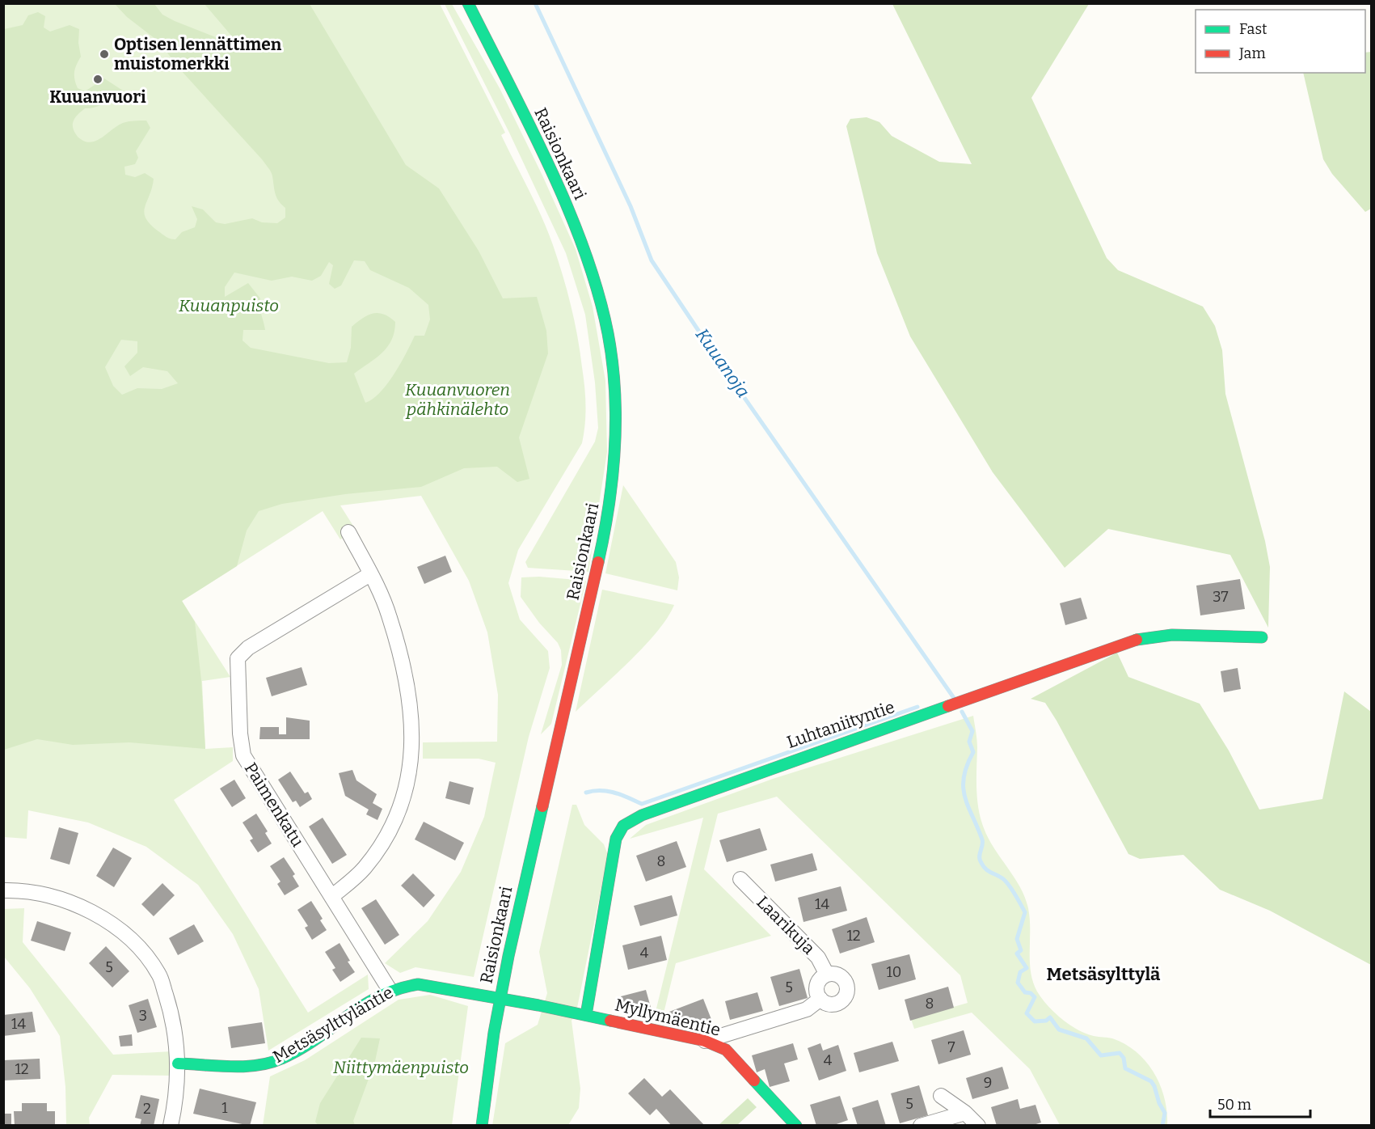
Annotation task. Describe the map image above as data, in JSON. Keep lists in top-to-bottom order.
{
  "streets": {
    "street": [
      "Raisionkaari",
      "Luhtaniityntie",
      "Paimenkatu",
      "Laarikuja",
      "Myllymäentie",
      "Metsäsylttyläntie"
    ]
  },
  "crossings": [
    ["Raisionkaari", "Myllymäentie"],
    ["Raisionkaari", "Metsäsylttyläntie"],
    ["Luhtaniityntie", "Myllymäentie"],
    ["Paimenkatu", "Metsäsylttyläntie"],
    ["Myllymäentie", "Metsäsylttyläntie"]
  ],
  "districts": ["Metsäsylttylä"],
  "water": ["Kuuanoja"],
  "parks": ["Kuuanpuisto", "Kuuanvuoren pähkinälehto", "Niittymäenpuisto"],
  "places": ["Optisen lennättimen muistomerkki", "Kuuanvuori"],
  "house_numbers": [
    "37",
    "8",
    "14",
    "12",
    "4",
    "5",
    "10",
    "5",
    "8",
    "3",
    "14",
    "7",
    "4",
    "12",
    "9",
    "5",
    "1",
    "2"
  ],
  "legend": ["Fast", "Jam"],
  "scale_bar": "50 m"
}
